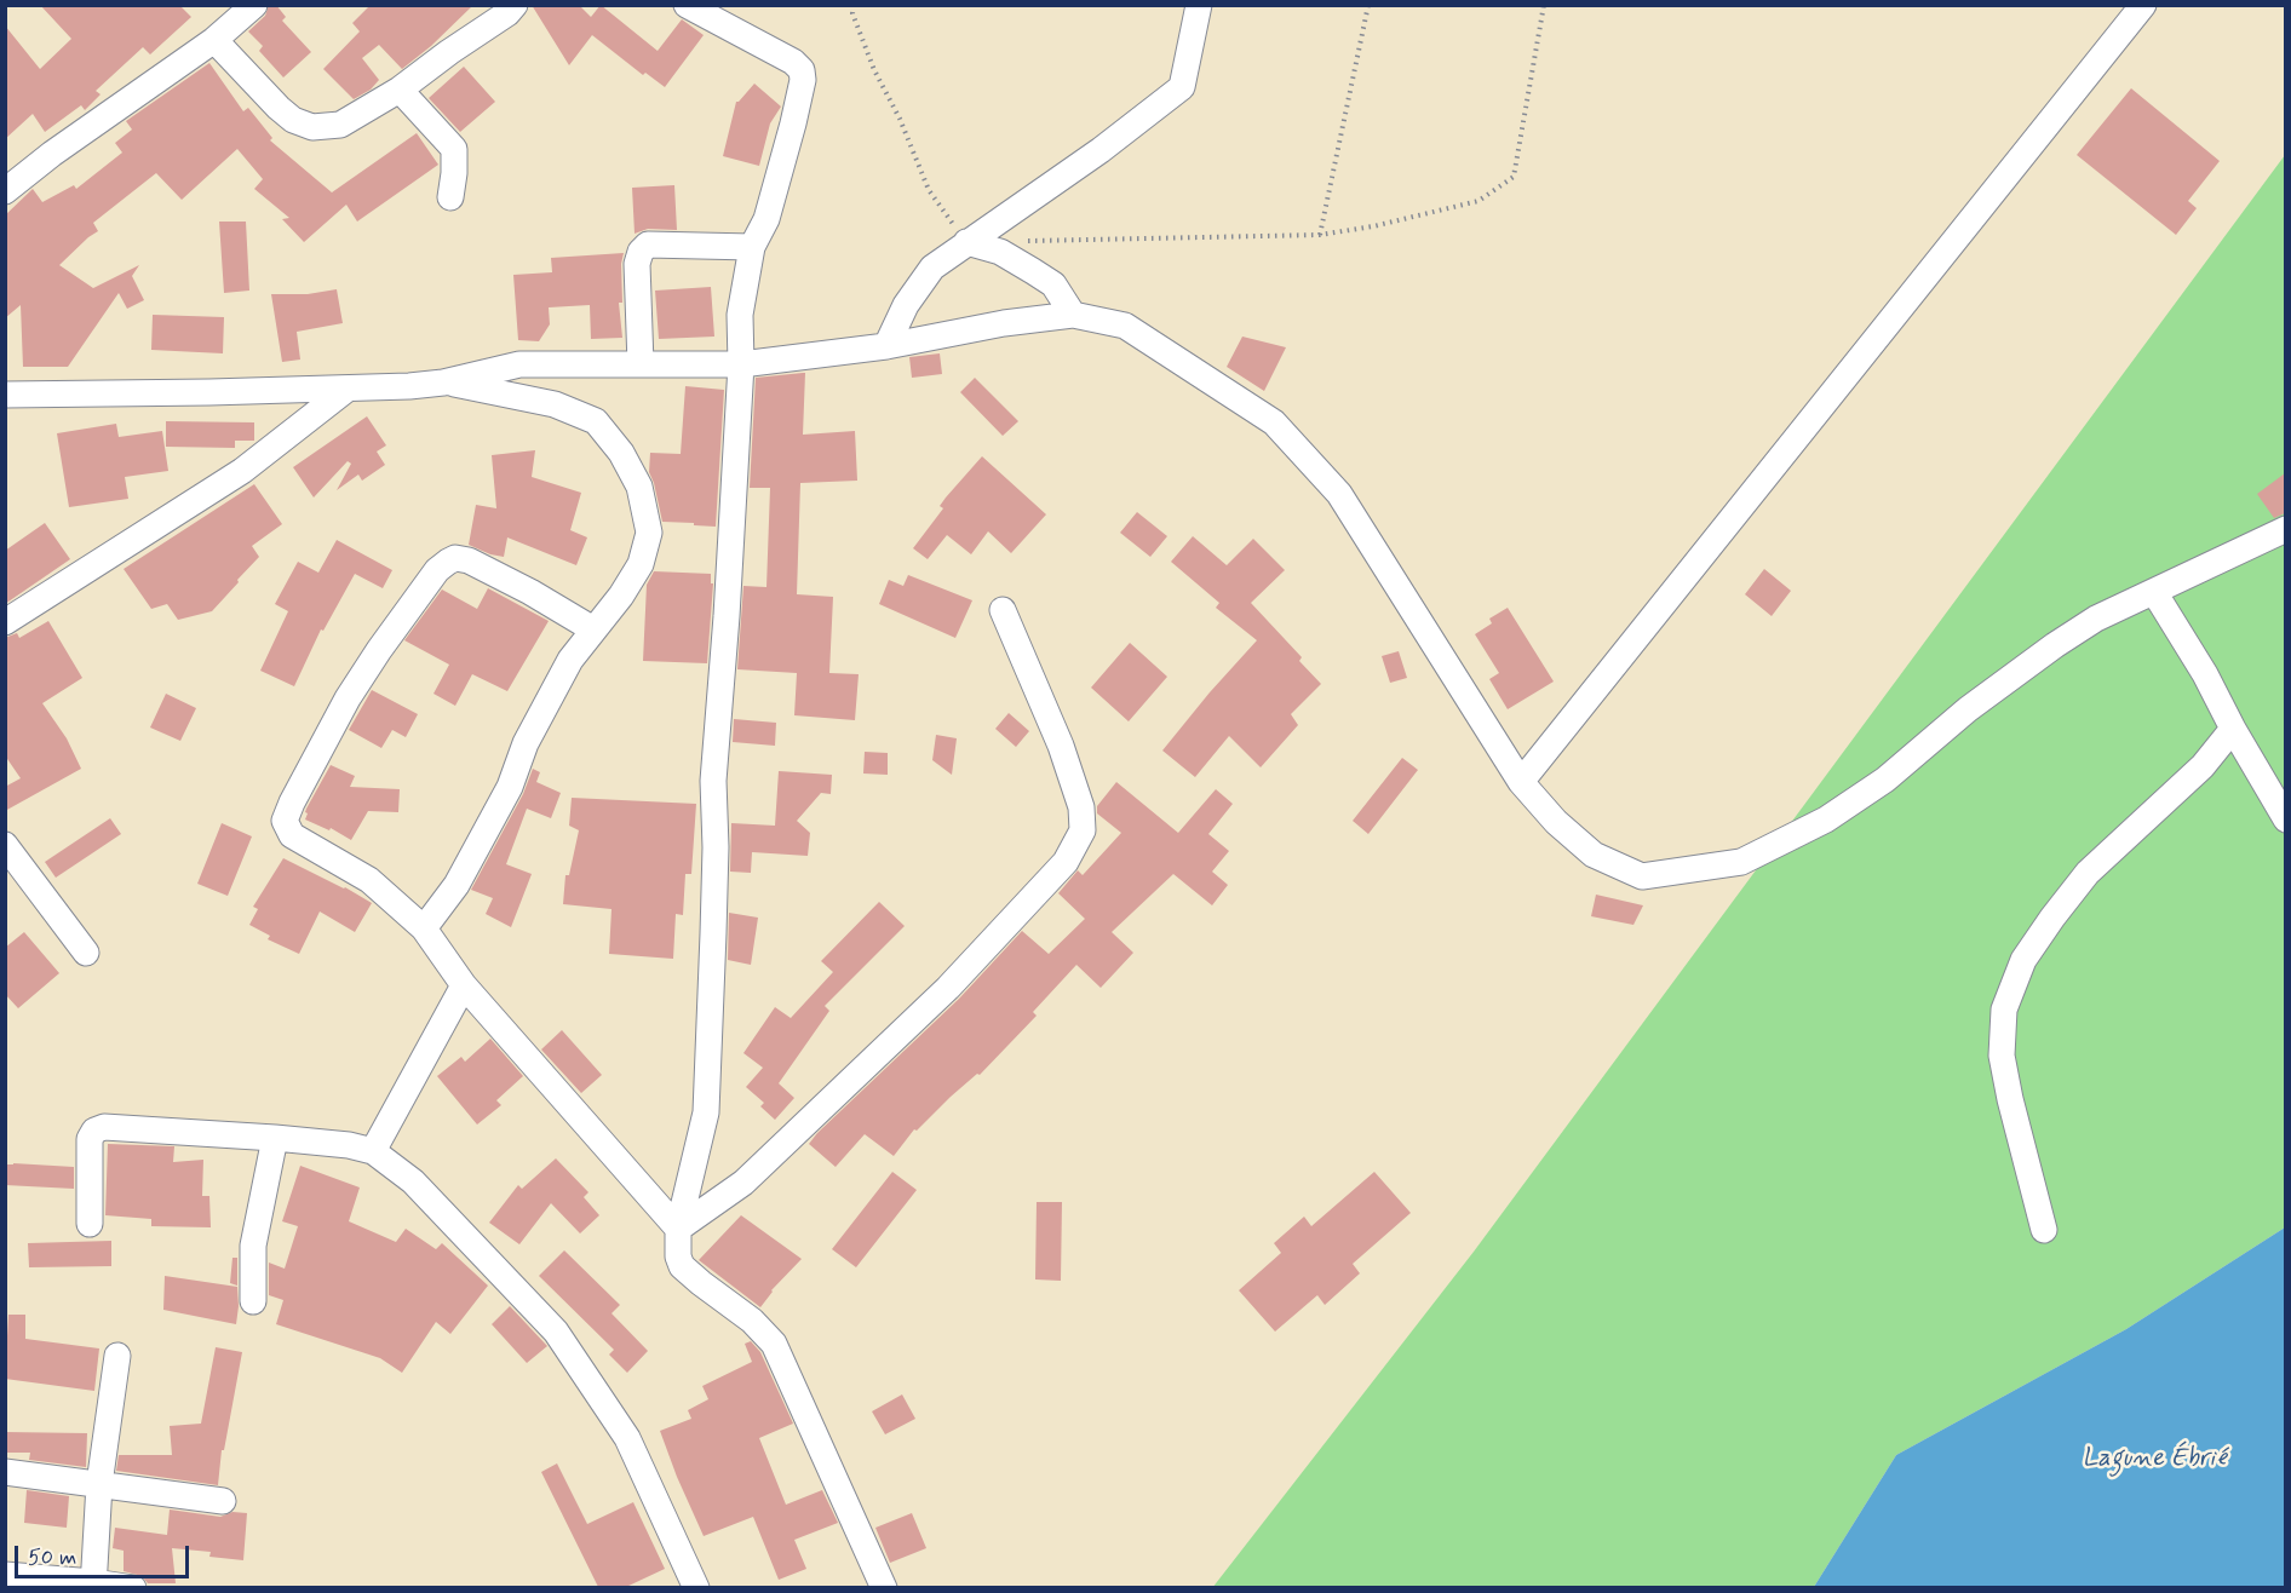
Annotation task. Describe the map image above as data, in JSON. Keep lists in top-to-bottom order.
{
  "water": ["Lagune Ébrié"],
  "scale_bar": "50 m"
}
